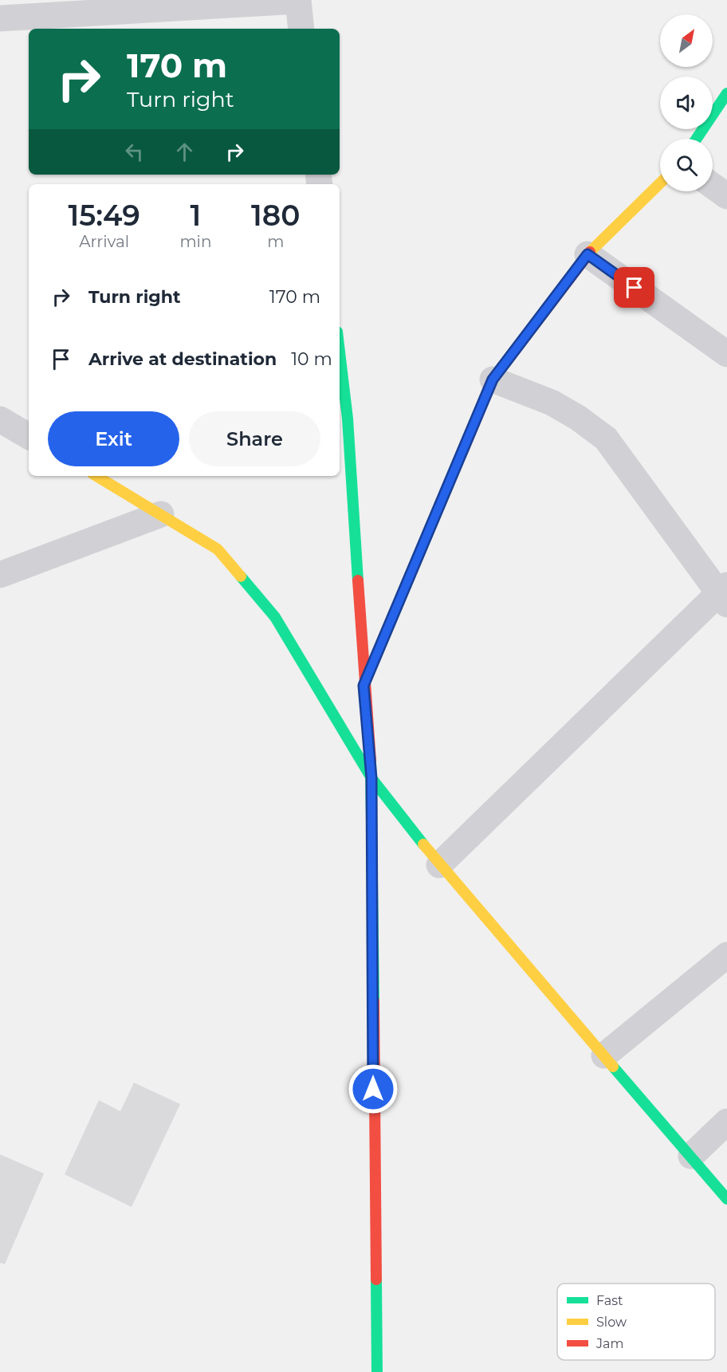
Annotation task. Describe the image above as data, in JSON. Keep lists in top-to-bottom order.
{
  "legend": ["Fast", "Slow", "Jam"],
  "north": "top right",
  "page": {
    "turn": ["170 m", "Turn right"],
    "eta": [
      "15:49",
      "Arrival",
      "1",
      "min",
      "180",
      "m"
    ],
    "list": [
      {
        "name": "Turn right",
        "value": "170 m"
      },
      {
        "name": "Arrive at destination",
        "value": "10 m"
      }
    ],
    "buttons": ["Exit", "Share"]
  }
}
